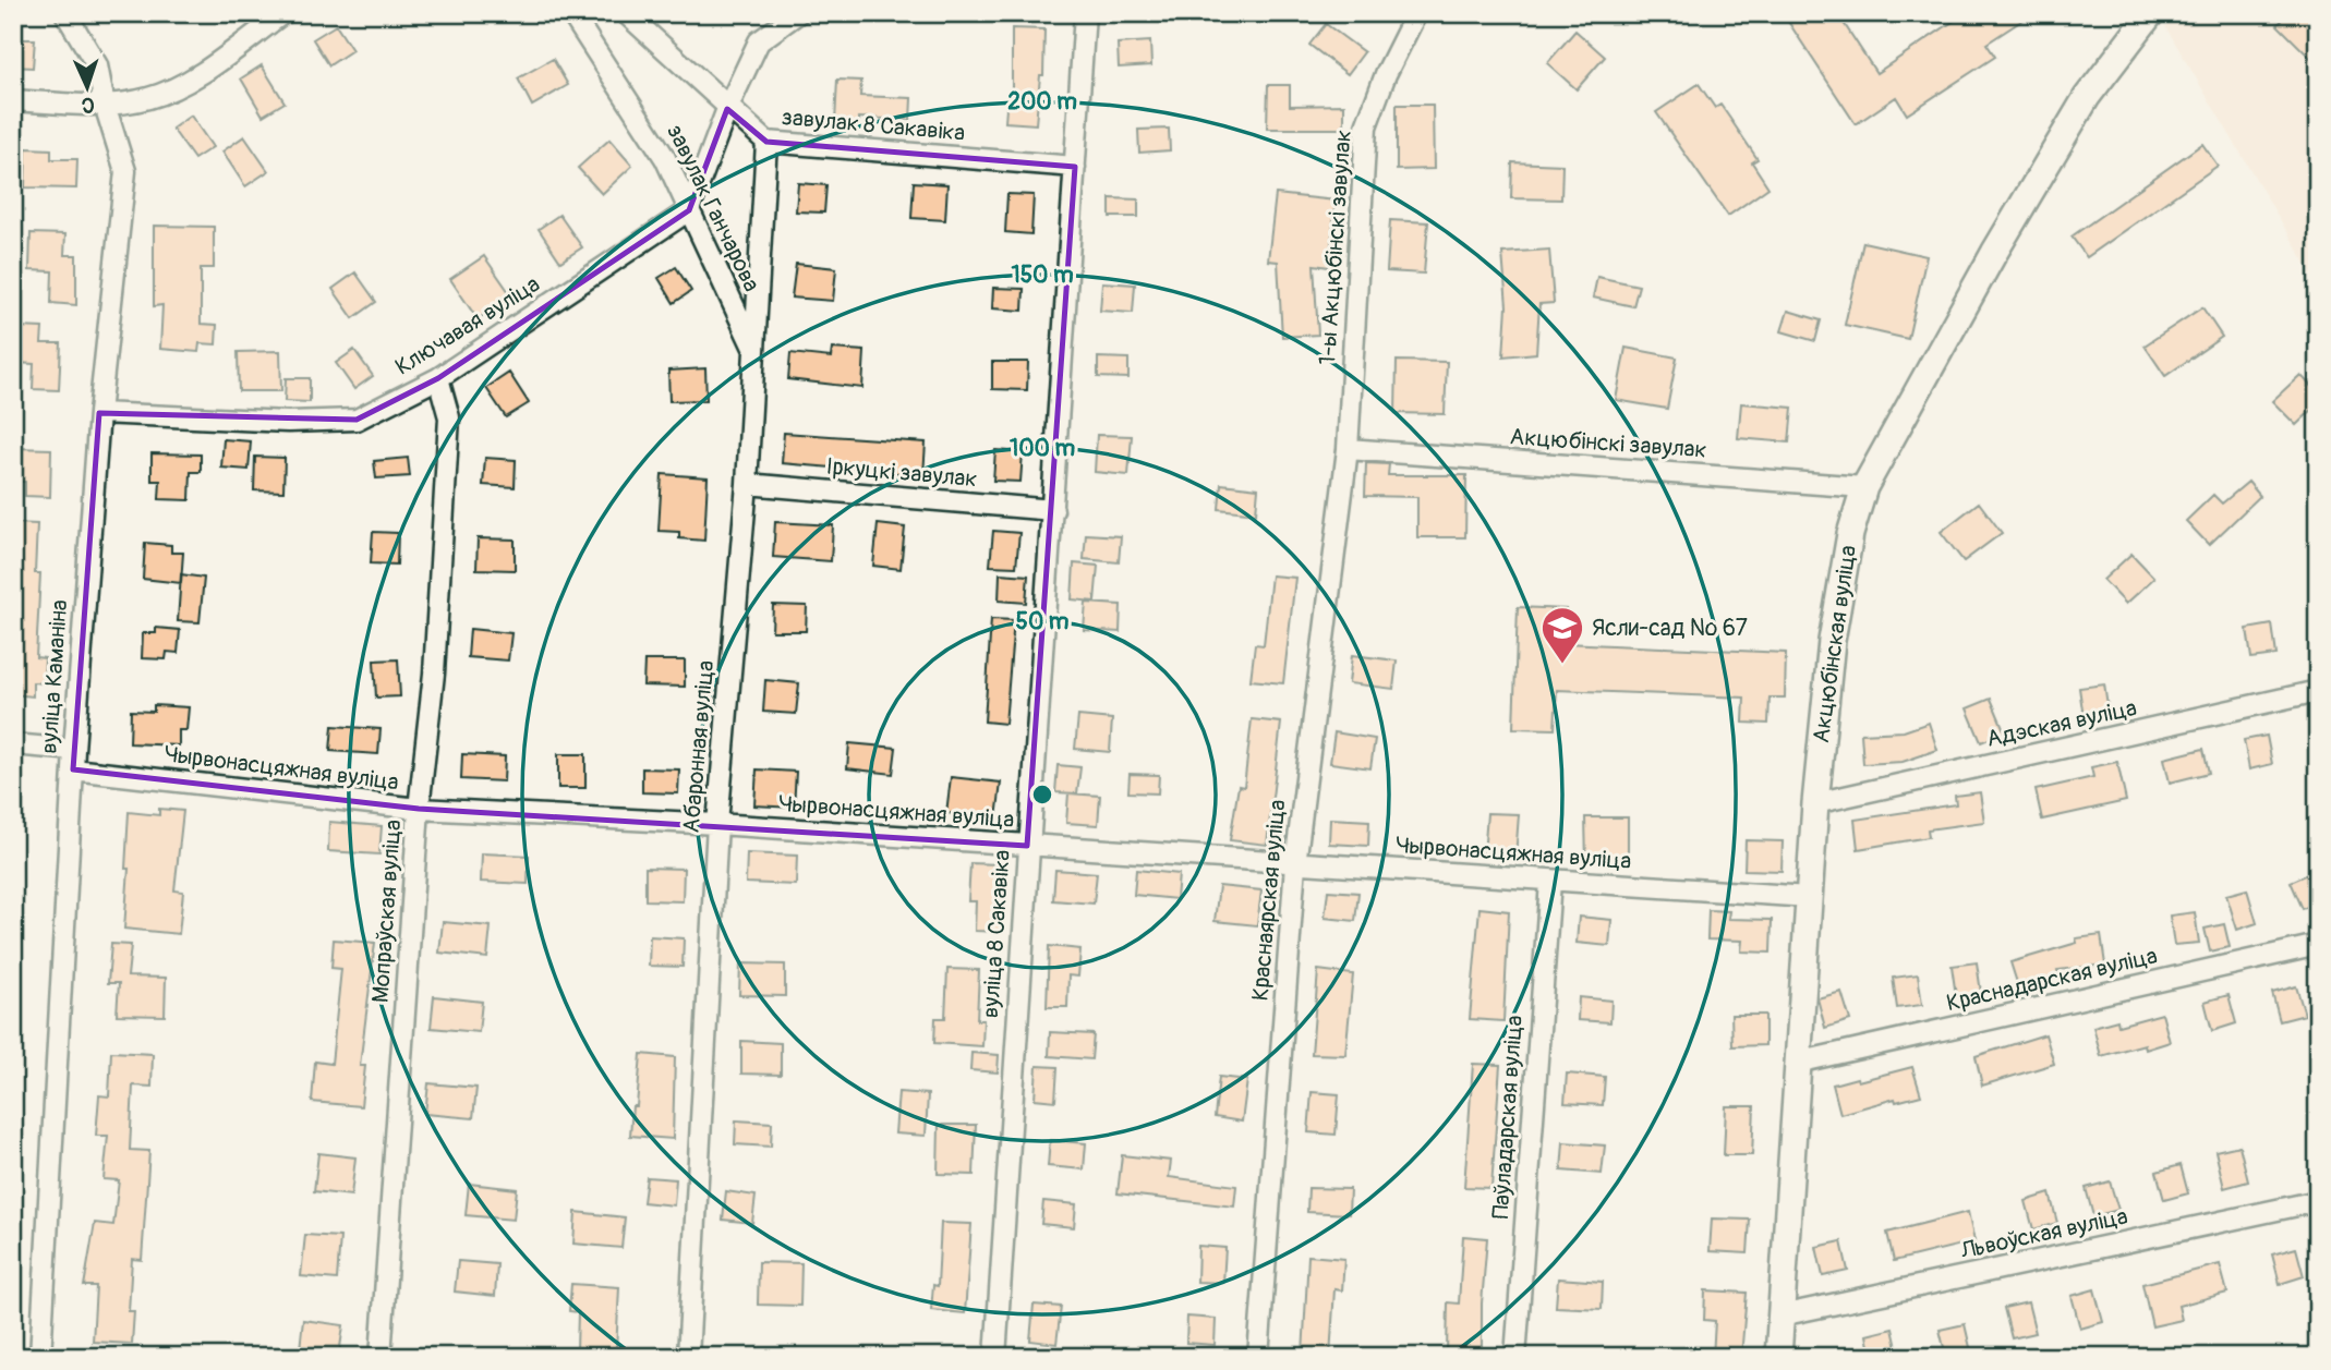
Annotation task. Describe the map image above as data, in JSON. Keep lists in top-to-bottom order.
{
  "streets": {
    "street": [
      "завулак 8 Сакавіка",
      "завулак Ганчарова",
      "1-ы Акцюбінскі завулак",
      "Ключавая вуліца",
      "Акцюбінскі завулак",
      "Іркуцкі завулак",
      "Акцюбінская вуліца",
      "вуліца Каманіна",
      "Адэская вуліца",
      "Абаронная вуліца",
      "Чырвонасцяжная вуліца",
      "Краснаярская вуліца",
      "Мопраўская вуліца",
      "вуліца 8 Сакавіка",
      "Краснадарская вуліца",
      "Паўладарская вуліца",
      "Львоўская вуліца"
    ]
  },
  "crossings": [
    ["завулак 8 Сакавіка", "Абаронная вуліца"],
    ["завулак 8 Сакавіка", "вуліца 8 Сакавіка"],
    ["завулак Ганчарова", "Ключавая вуліца"],
    ["завулак Ганчарова", "Абаронная вуліца"],
    ["1-ы Акцюбінскі завулак", "Акцюбінскі завулак"],
    ["1-ы Акцюбінскі завулак", "Краснаярская вуліца"],
    ["Ключавая вуліца", "вуліца Каманіна"],
    ["Ключавая вуліца", "Мопраўская вуліца"],
    ["Акцюбінскі завулак", "Акцюбінская вуліца"],
    ["Акцюбінскі завулак", "Краснаярская вуліца"],
    ["Іркуцкі завулак", "Абаронная вуліца"],
    ["Іркуцкі завулак", "вуліца 8 Сакавіка"],
    ["Акцюбінская вуліца", "Адэская вуліца"],
    ["Акцюбінская вуліца", "Чырвонасцяжная вуліца"],
    ["Акцюбінская вуліца", "Краснадарская вуліца"],
    ["Акцюбінская вуліца", "Львоўская вуліца"],
    ["вуліца Каманіна", "Чырвонасцяжная вуліца"],
    ["Абаронная вуліца", "Чырвонасцяжная вуліца"],
    ["Чырвонасцяжная вуліца", "Краснаярская вуліца"],
    ["Чырвонасцяжная вуліца", "Мопраўская вуліца"],
    ["Чырвонасцяжная вуліца", "вуліца 8 Сакавіка"],
    ["Чырвонасцяжная вуліца", "Паўладарская вуліца"]
  ],
  "places": {
    "school or university": ["Ясли-сад № 67"]
  },
  "north": "bottom",
  "rings": [
    "200 m",
    "150 m",
    "100 m",
    "50 m"
  ]
}
